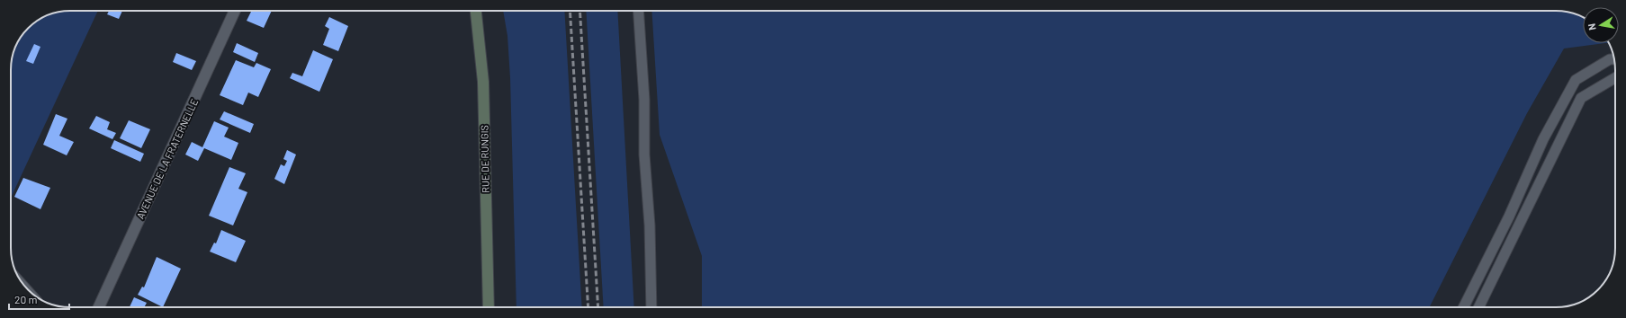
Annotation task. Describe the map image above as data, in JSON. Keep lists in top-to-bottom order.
{
  "streets": {
    "main road": ["RUE DE RUNGIS"],
    "street": ["AVENUE DE LA FRATERNELLE"]
  },
  "scale_bar": "20 m",
  "north": "left"
}
